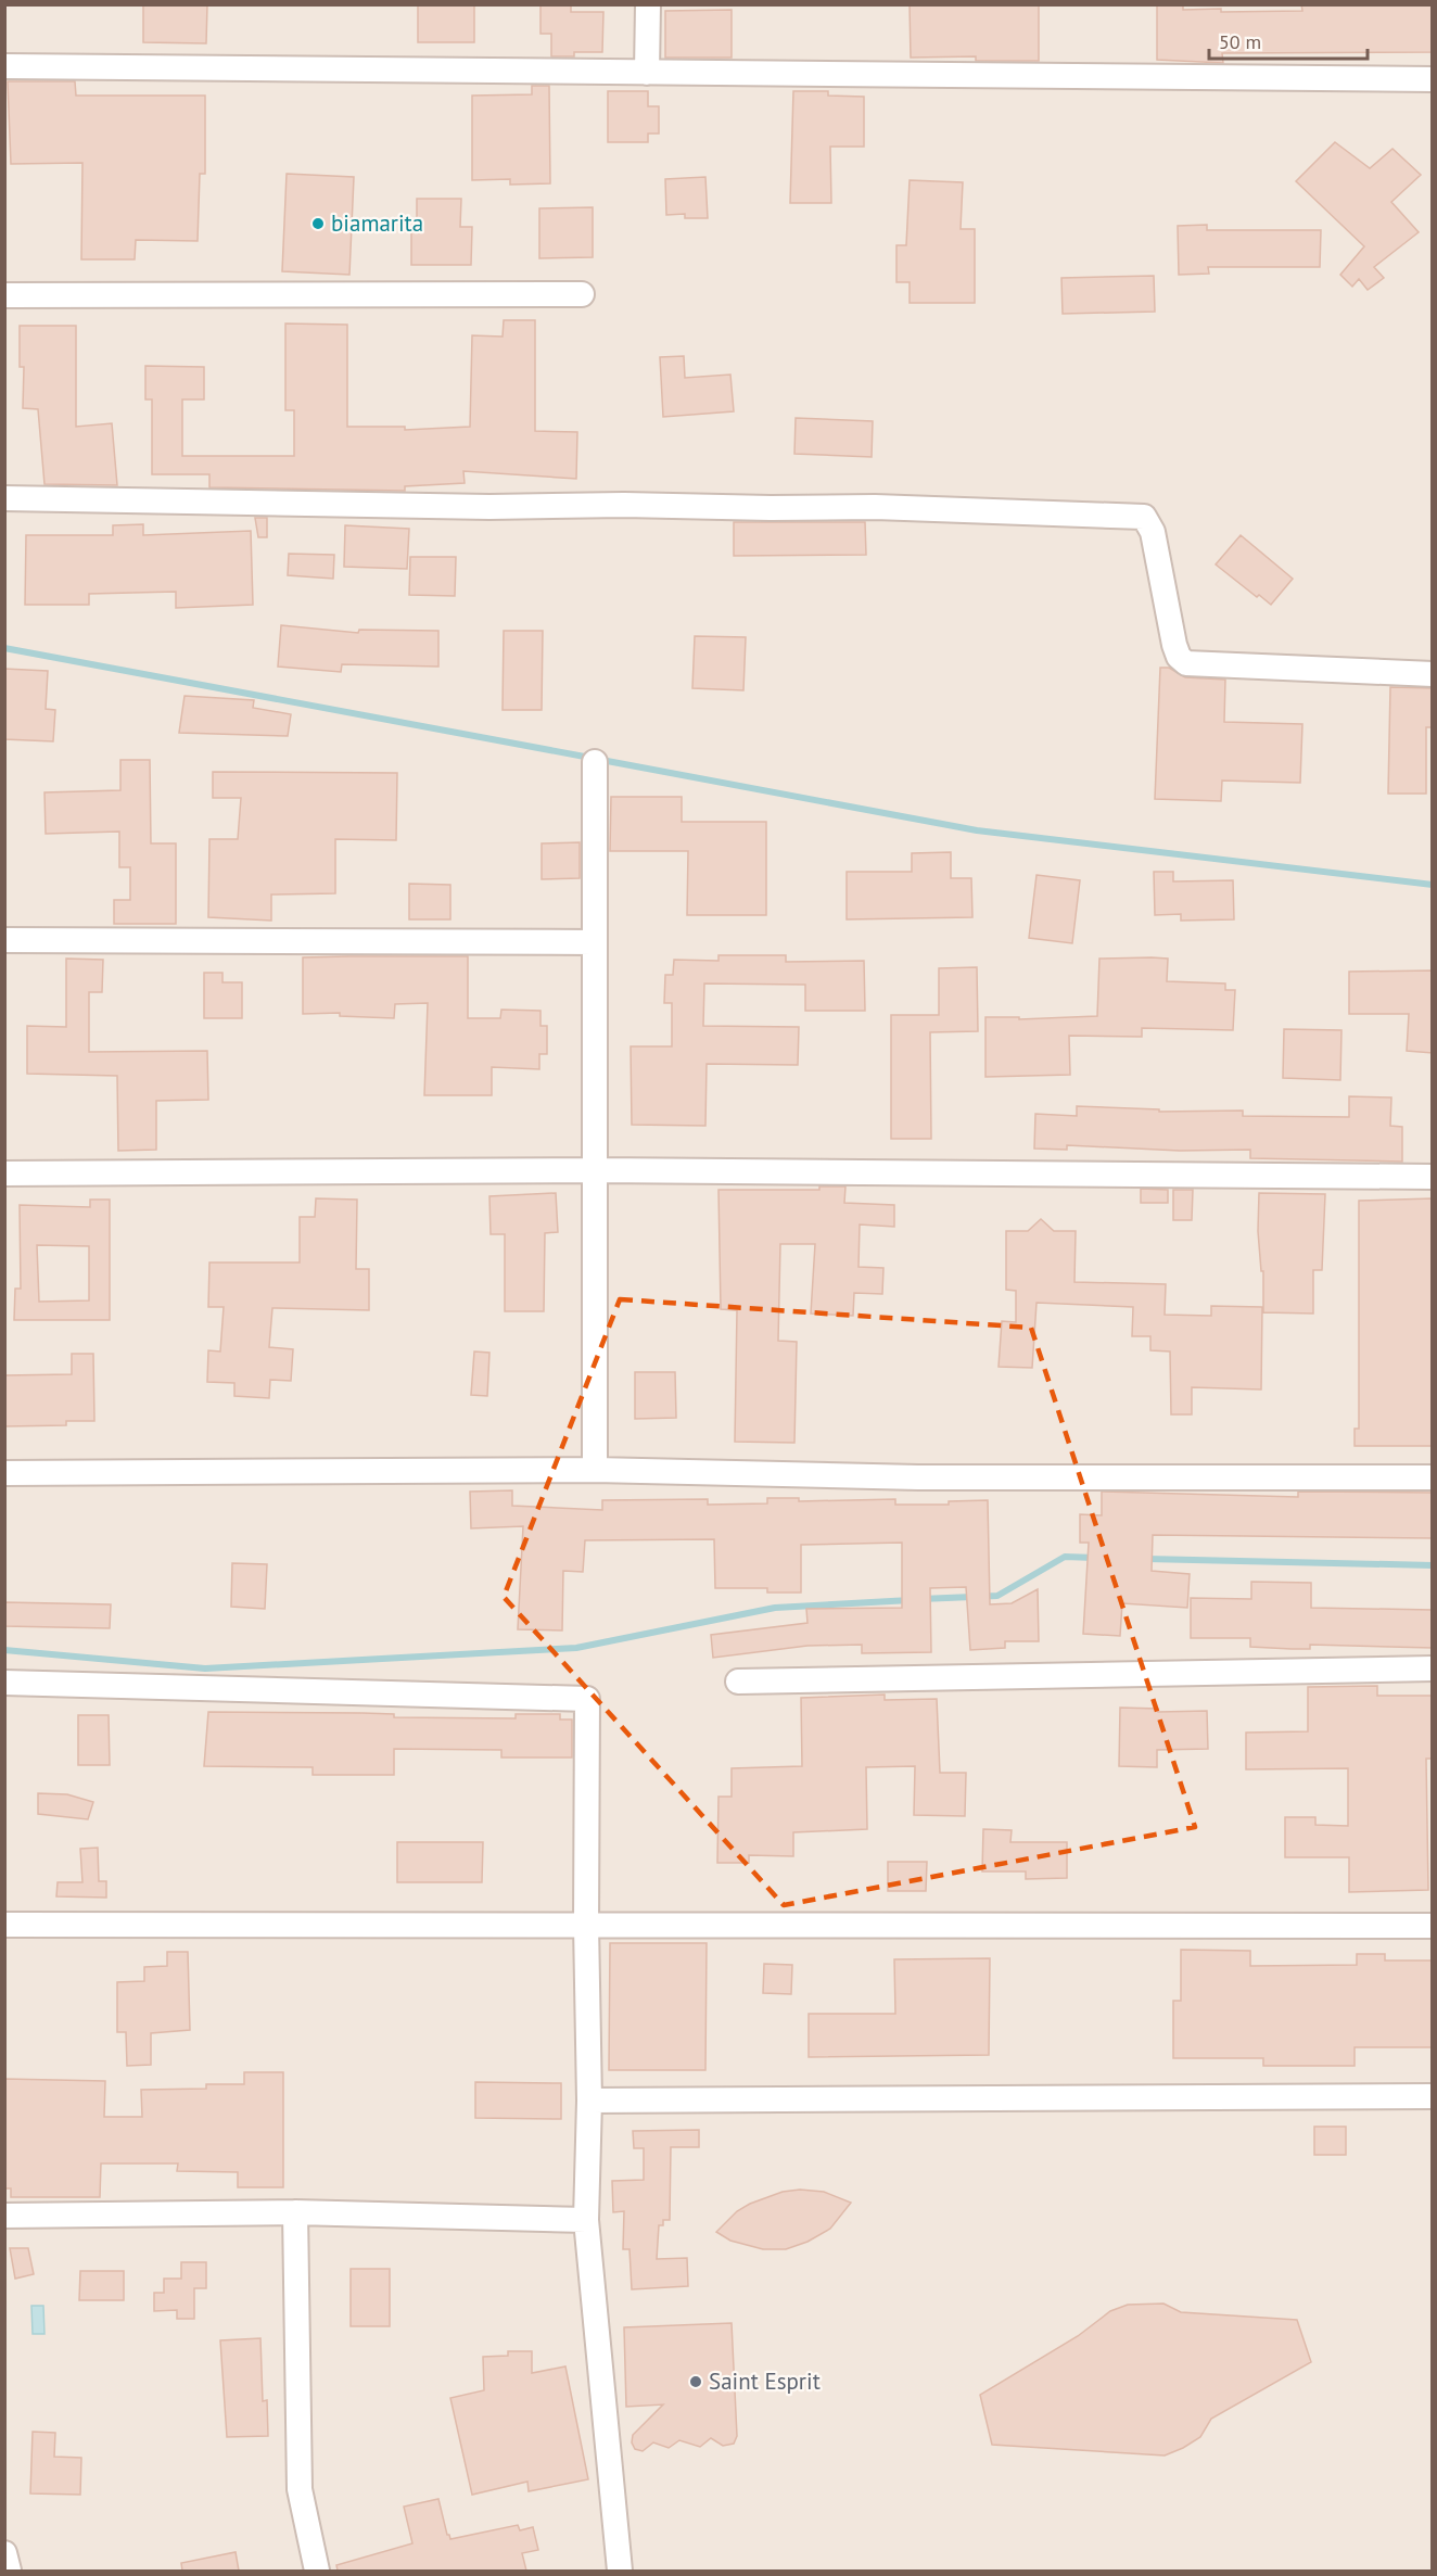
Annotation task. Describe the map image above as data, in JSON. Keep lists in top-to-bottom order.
{
  "places": ["biamarita", "Saint Esprit"],
  "scale_bar": "50 m"
}
